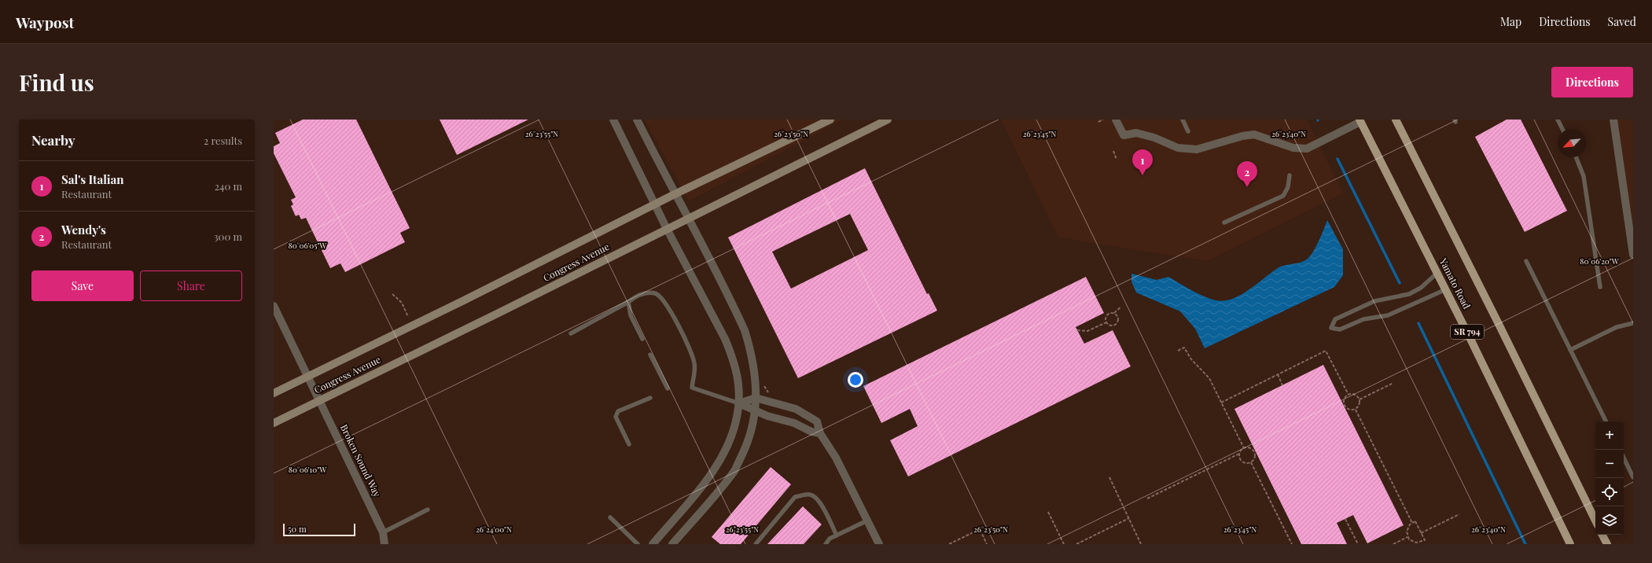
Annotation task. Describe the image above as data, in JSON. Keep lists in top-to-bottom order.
{
  "streets": {
    "main road": ["Congress Avenue", "Yamato Road", "SR 794"],
    "street": ["Broken Sound Way"]
  },
  "crossings": [
    ["Congress Avenue", "Broken Sound Way"]
  ],
  "scale_bar": "50 m",
  "north": "bottom left",
  "page": {
    "header": "Waypost",
    "nav": ["Map", "Directions", "Saved"],
    "buttons": [
      "Directions",
      ["Save", "Share"]
    ],
    "title": "Find us",
    "heading": ["Nearby", "2 results"],
    "pins": ["1", "2"],
    "list": [
      {
        "mark": "1",
        "name": "Sal's Italian",
        "note": "Restaurant",
        "value": "240 m"
      },
      {
        "mark": "2",
        "name": "Wendy's",
        "note": "Restaurant",
        "value": "300 m"
      }
    ],
    "map_buttons": ["+", "−"],
    "scale": "50 m"
  },
  "coordinates": [
    "26°23'45\"N",
    "26°23'55\"N",
    "26°23'50\"N",
    "26°23'40\"N",
    "80°06'05\"W",
    "80°06'20\"W",
    "80°06'10\"W",
    "26°24'00\"N"
  ]
}
